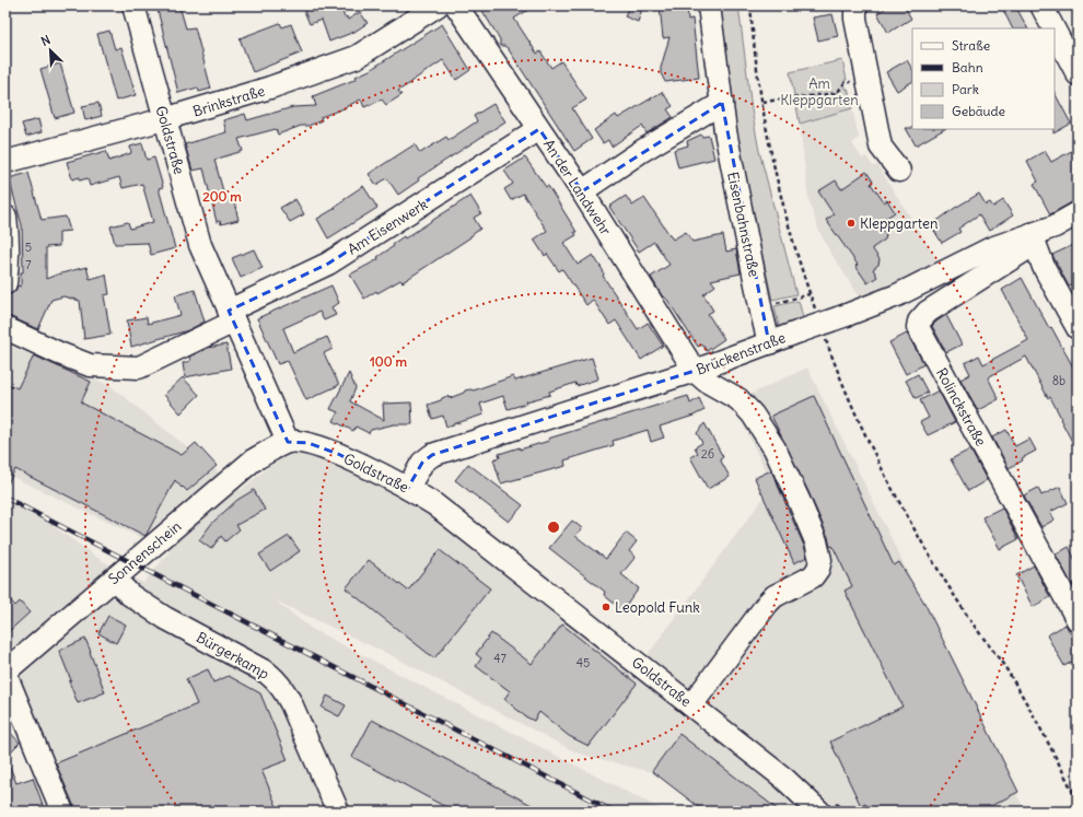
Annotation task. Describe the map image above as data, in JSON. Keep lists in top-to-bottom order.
{
  "streets": {
    "street": [
      "Brinkstraße",
      "Goldstraße",
      "An der Landwehr",
      "Eisenbahnstraße",
      "Am Eisenwerk",
      "Brückenstraße",
      "Rolinckstraße",
      "Sonnenschein",
      "Bürgerkamp"
    ]
  },
  "crossings": [
    ["Brinkstraße", "Goldstraße"],
    ["Goldstraße", "An der Landwehr"],
    ["Goldstraße", "Am Eisenwerk"],
    ["Goldstraße", "Brückenstraße"],
    ["Goldstraße", "Sonnenschein"],
    ["An der Landwehr", "Am Eisenwerk"],
    ["An der Landwehr", "Brückenstraße"],
    ["Eisenbahnstraße", "Brückenstraße"],
    ["Brückenstraße", "Rolinckstraße"],
    ["Sonnenschein", "Bürgerkamp"]
  ],
  "parks": ["Am Kleppgarten"],
  "places": ["Kleppgarten", "Leopold Funk"],
  "house_numbers": [
    "5",
    "7",
    "8b",
    "26",
    "47",
    "45"
  ],
  "legend": [
    "Straße",
    "Bahn",
    "Park",
    "Gebäude"
  ],
  "north": "top left",
  "rings": ["200 m", "100 m"]
}
